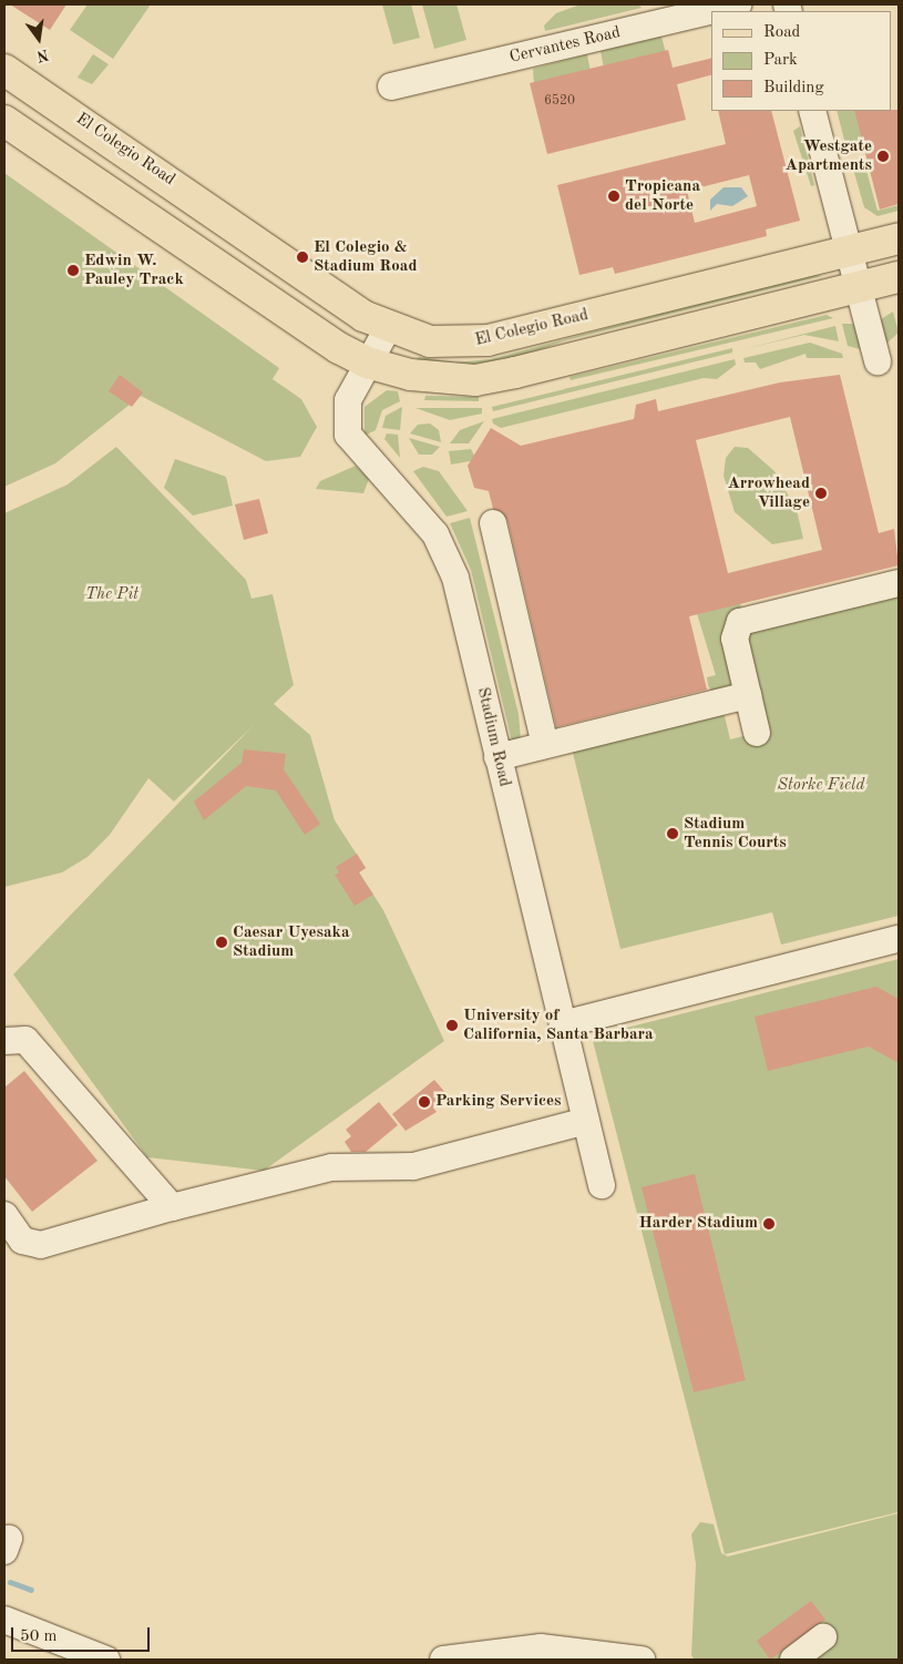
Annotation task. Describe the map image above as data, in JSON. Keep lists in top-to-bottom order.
{
  "streets": {
    "main road": ["El Colegio Road"],
    "street": ["Cervantes Road", "Stadium Road"]
  },
  "crossings": [
    ["El Colegio Road", "Stadium Road"]
  ],
  "parks": ["The Pit", "Storke Field"],
  "places": [
    "Westgate Apartments",
    "Tropicana del Norte",
    "El Colegio & Stadium Road",
    "Edwin W. Pauley Track",
    "Arrowhead Village",
    "Stadium Tennis Courts",
    "Caesar Uyesaka Stadium",
    "University of California, Santa Barbara",
    "Parking Services",
    "Harder Stadium"
  ],
  "house_numbers": ["6520"],
  "legend": ["Road", "Park", "Building"],
  "scale_bar": "50 m",
  "north": "bottom"
}
